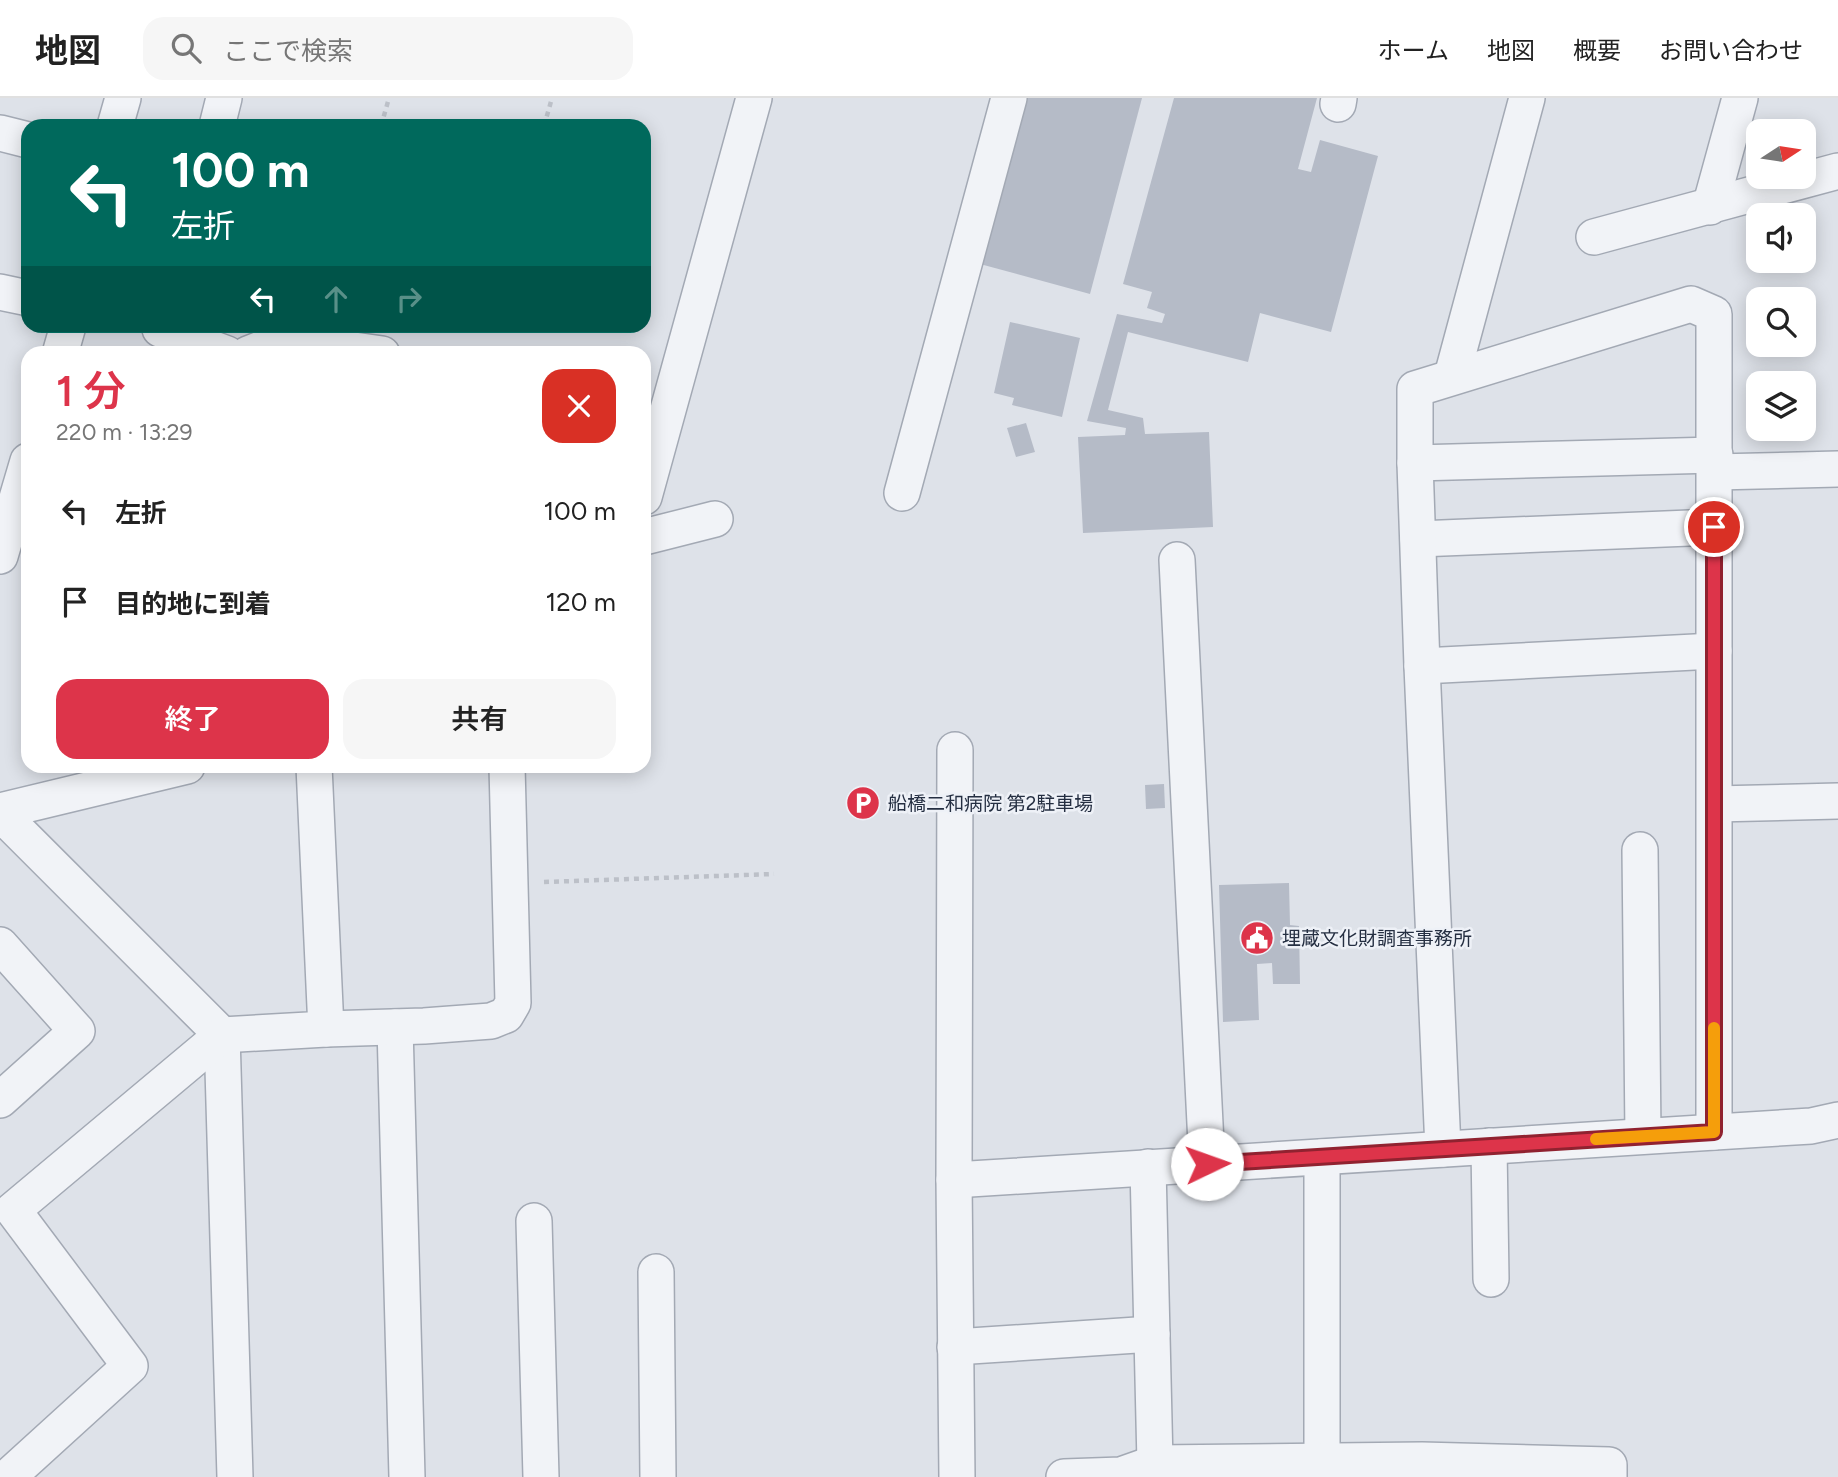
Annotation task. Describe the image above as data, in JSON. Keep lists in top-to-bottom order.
{
  "places": {
    "parking": ["船橋二和病院 第2駐車場"],
    "public building": ["埋蔵文化財調査事務所"]
  },
  "north": "right",
  "page": {
    "header": "地図",
    "search": "ここで検索",
    "nav": [
      "ホーム",
      "地図",
      "概要",
      "お問い合わせ"
    ],
    "turn": ["100 m", "左折"],
    "heading": ["1 分", "220 m · 13:29"],
    "list": [
      {
        "name": "左折",
        "value": "100 m"
      },
      {
        "name": "目的地に到着",
        "value": "120 m"
      }
    ],
    "buttons": ["終了", "共有"]
  }
}
